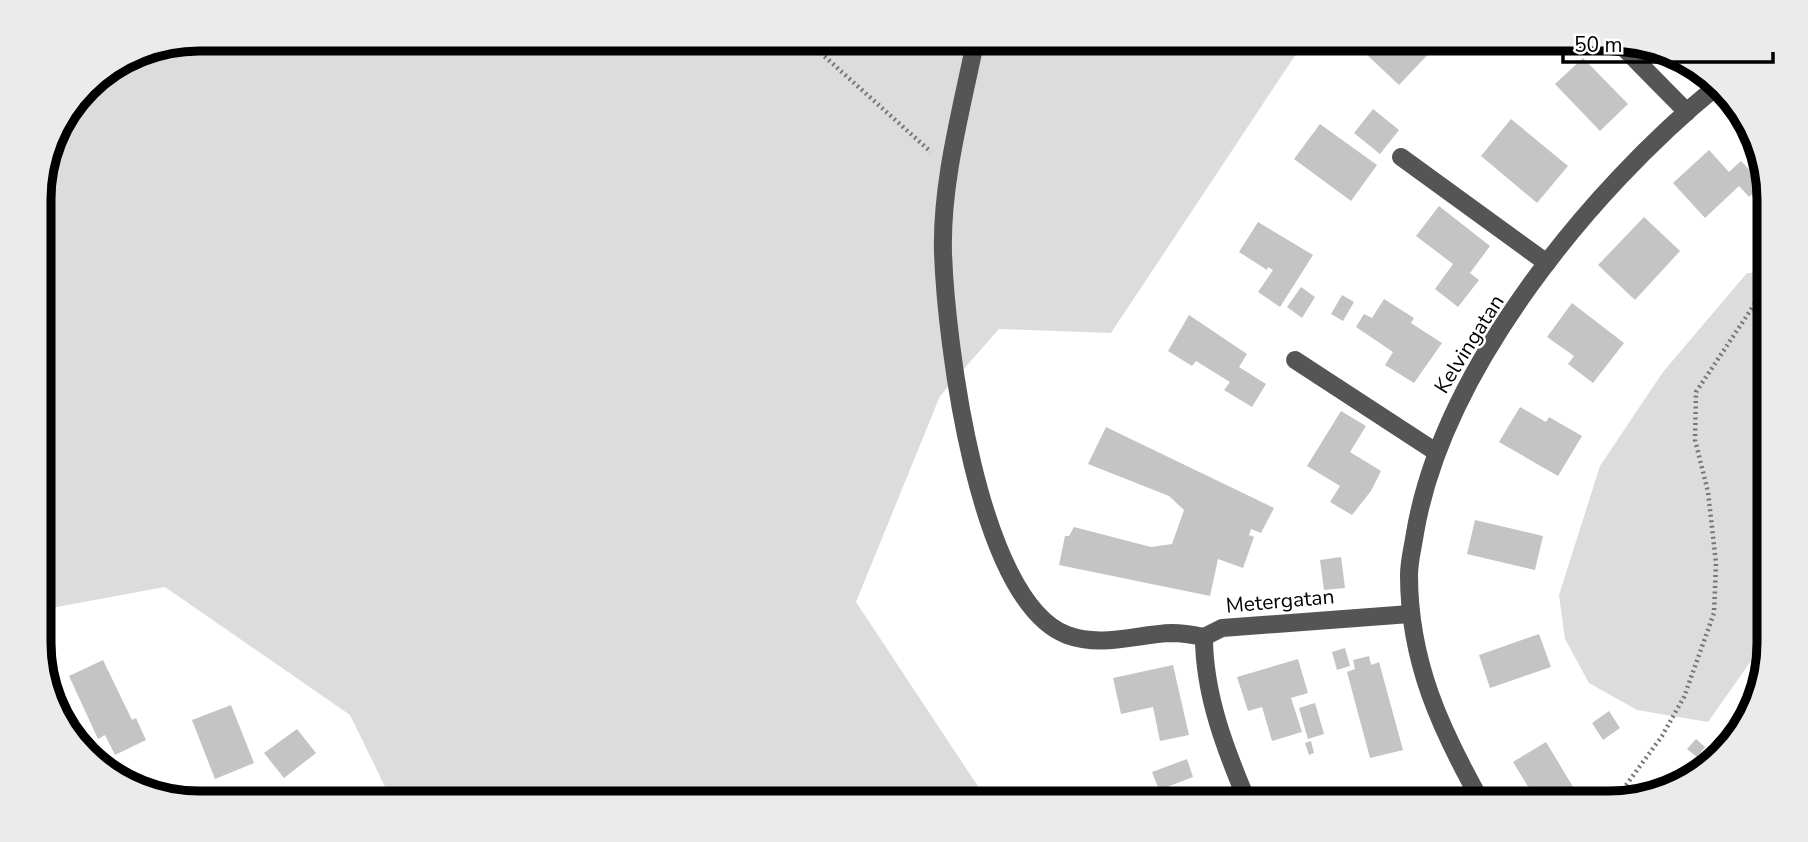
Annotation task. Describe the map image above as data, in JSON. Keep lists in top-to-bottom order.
{
  "streets": {
    "street": ["Kelvingatan", "Metergatan"]
  },
  "crossings": [
    ["Kelvingatan", "Metergatan"]
  ],
  "scale_bar": "50 m"
}
